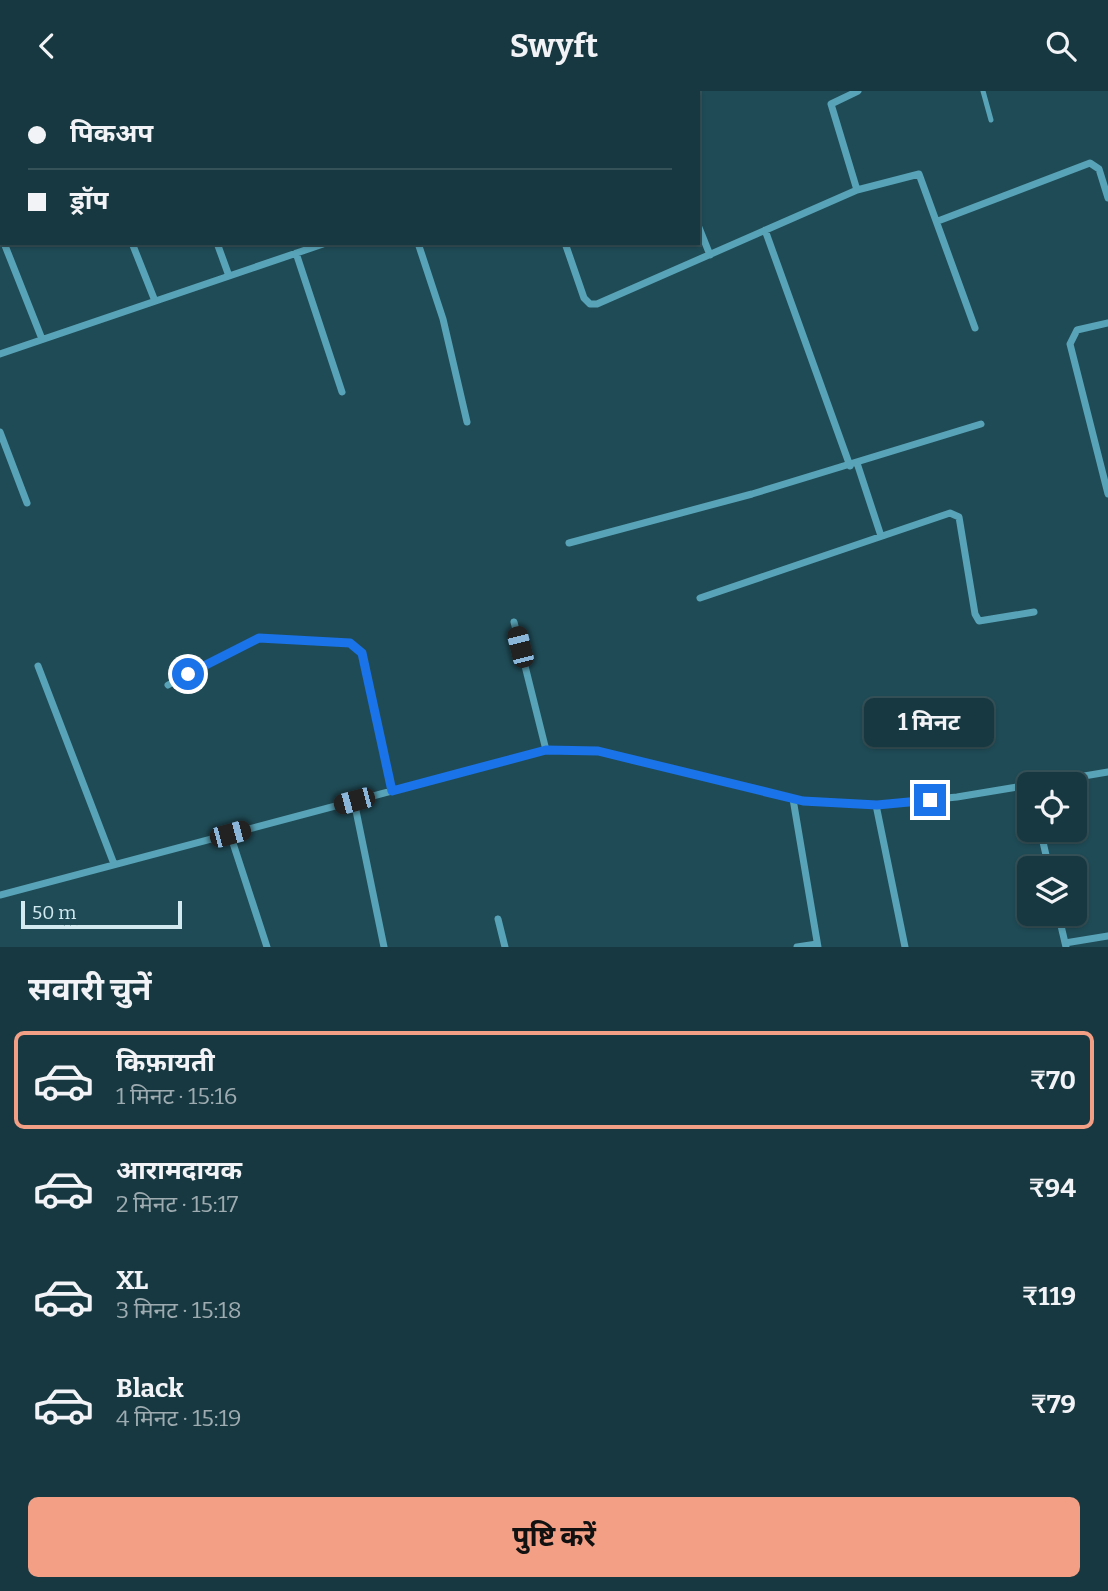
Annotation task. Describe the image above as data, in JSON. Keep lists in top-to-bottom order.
{
  "scale_bar": "50 m",
  "page": {
    "header": "Swyft",
    "banner": ["पिकअप", "ड्रॉप"],
    "bubble": "1 मिनट",
    "scale": "50 m",
    "heading": "सवारी चुनें",
    "list": [
      {
        "name": "किफ़ायती",
        "note": "1 मिनट · 15:16",
        "value": "₹70"
      },
      {
        "name": "आरामदायक",
        "note": "2 मिनट · 15:17",
        "value": "₹94"
      },
      {
        "name": "XL",
        "note": "3 मिनट · 15:18",
        "value": "₹119"
      },
      {
        "name": "Black",
        "note": "4 मिनट · 15:19",
        "value": "₹79"
      }
    ],
    "buttons": "पुष्टि करें"
  }
}
